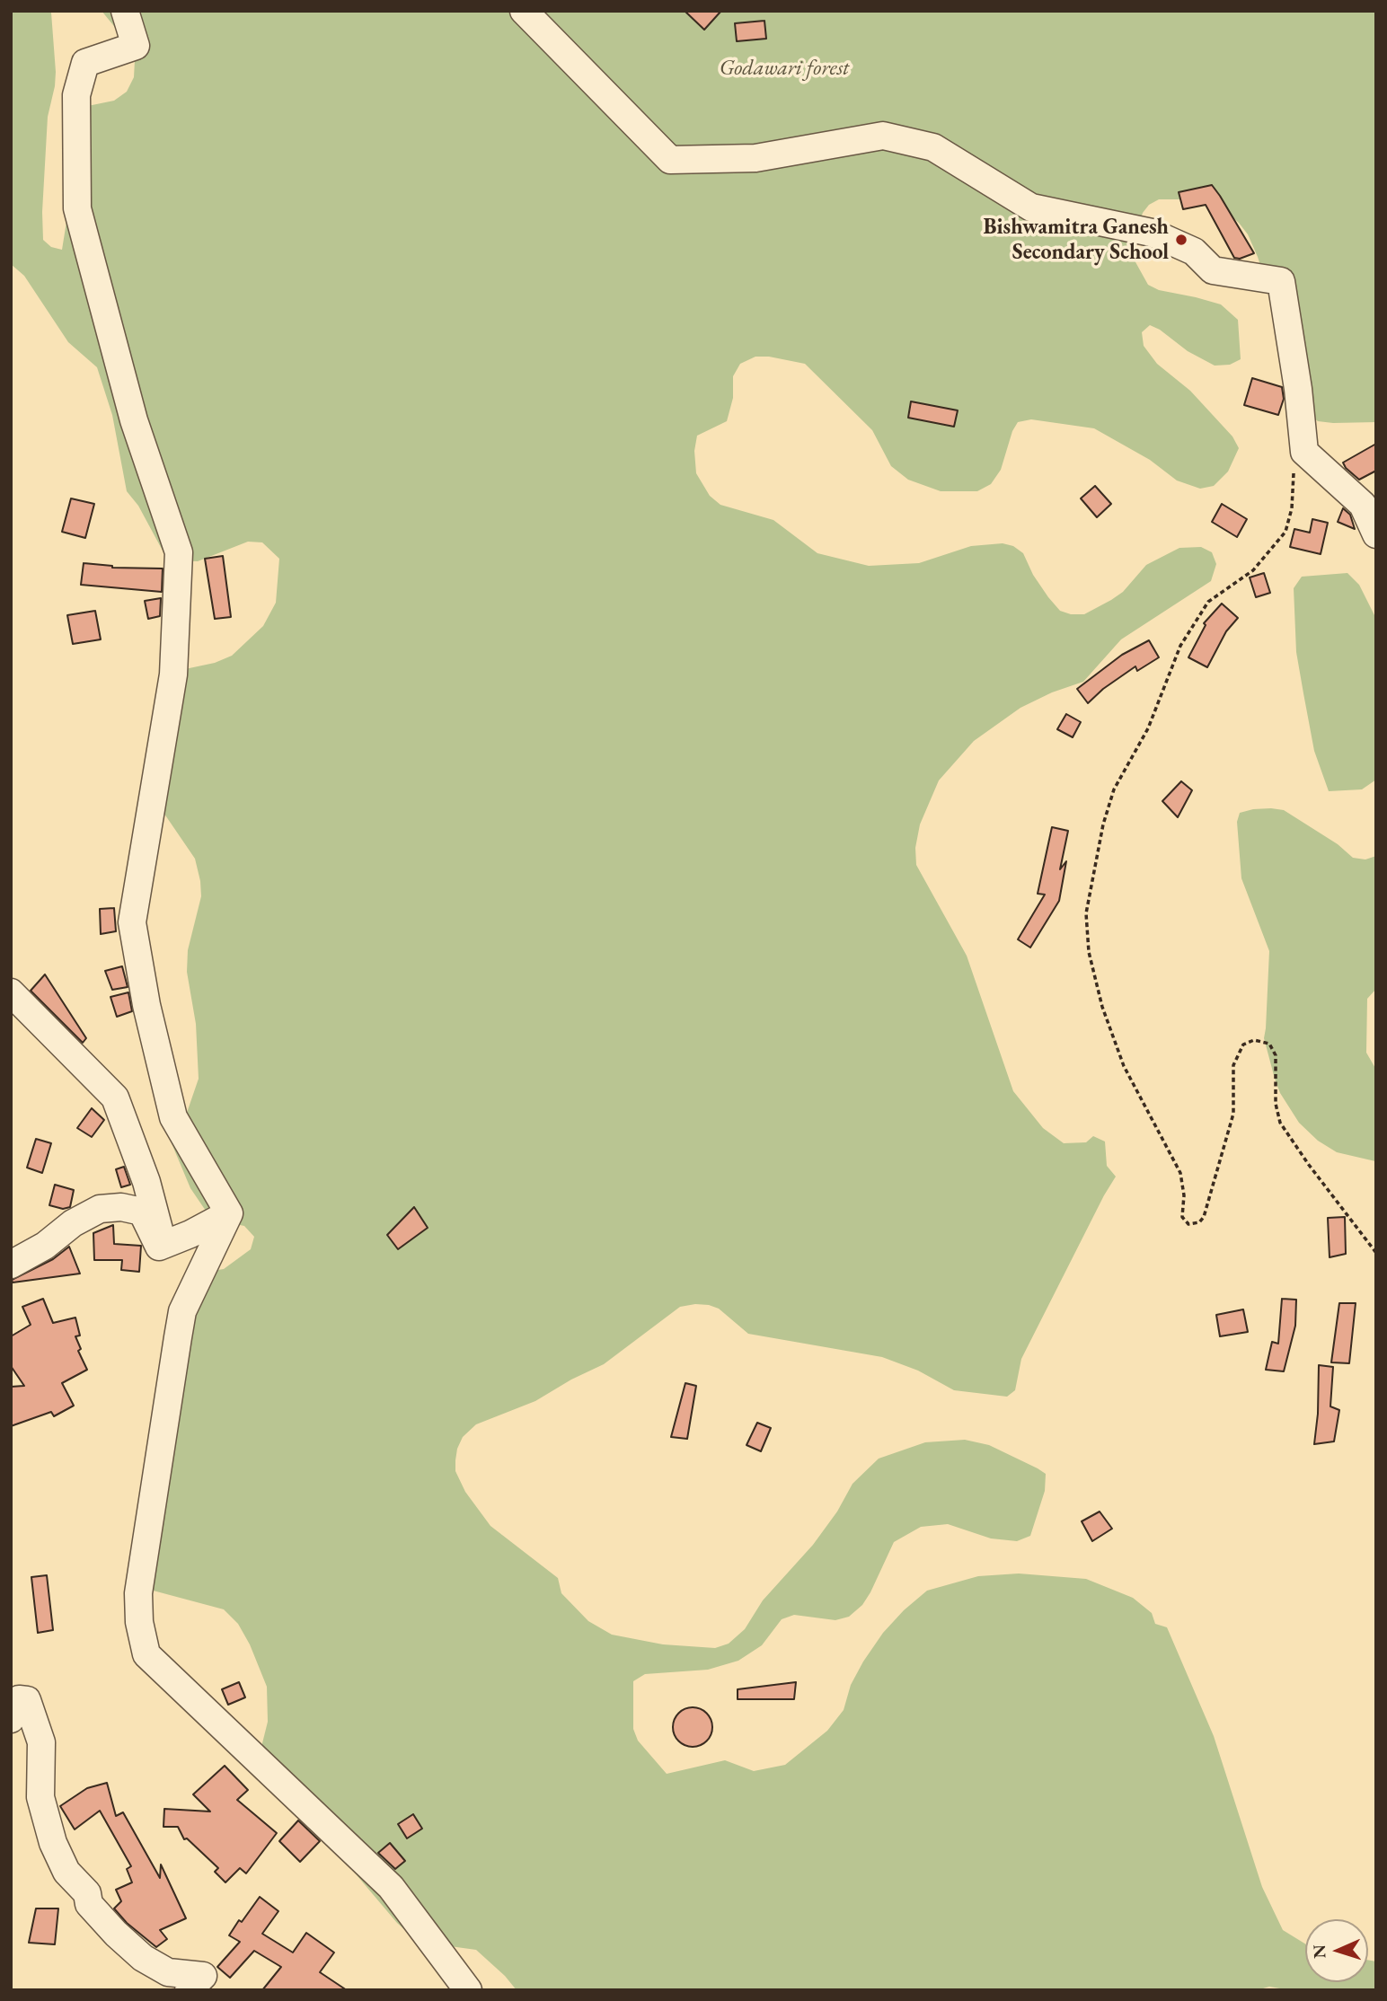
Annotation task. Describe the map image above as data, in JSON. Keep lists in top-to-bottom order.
{
  "parks": ["Godawari forest"],
  "places": ["Bishwamitra Ganesh Secondary School"],
  "north": "left"
}
